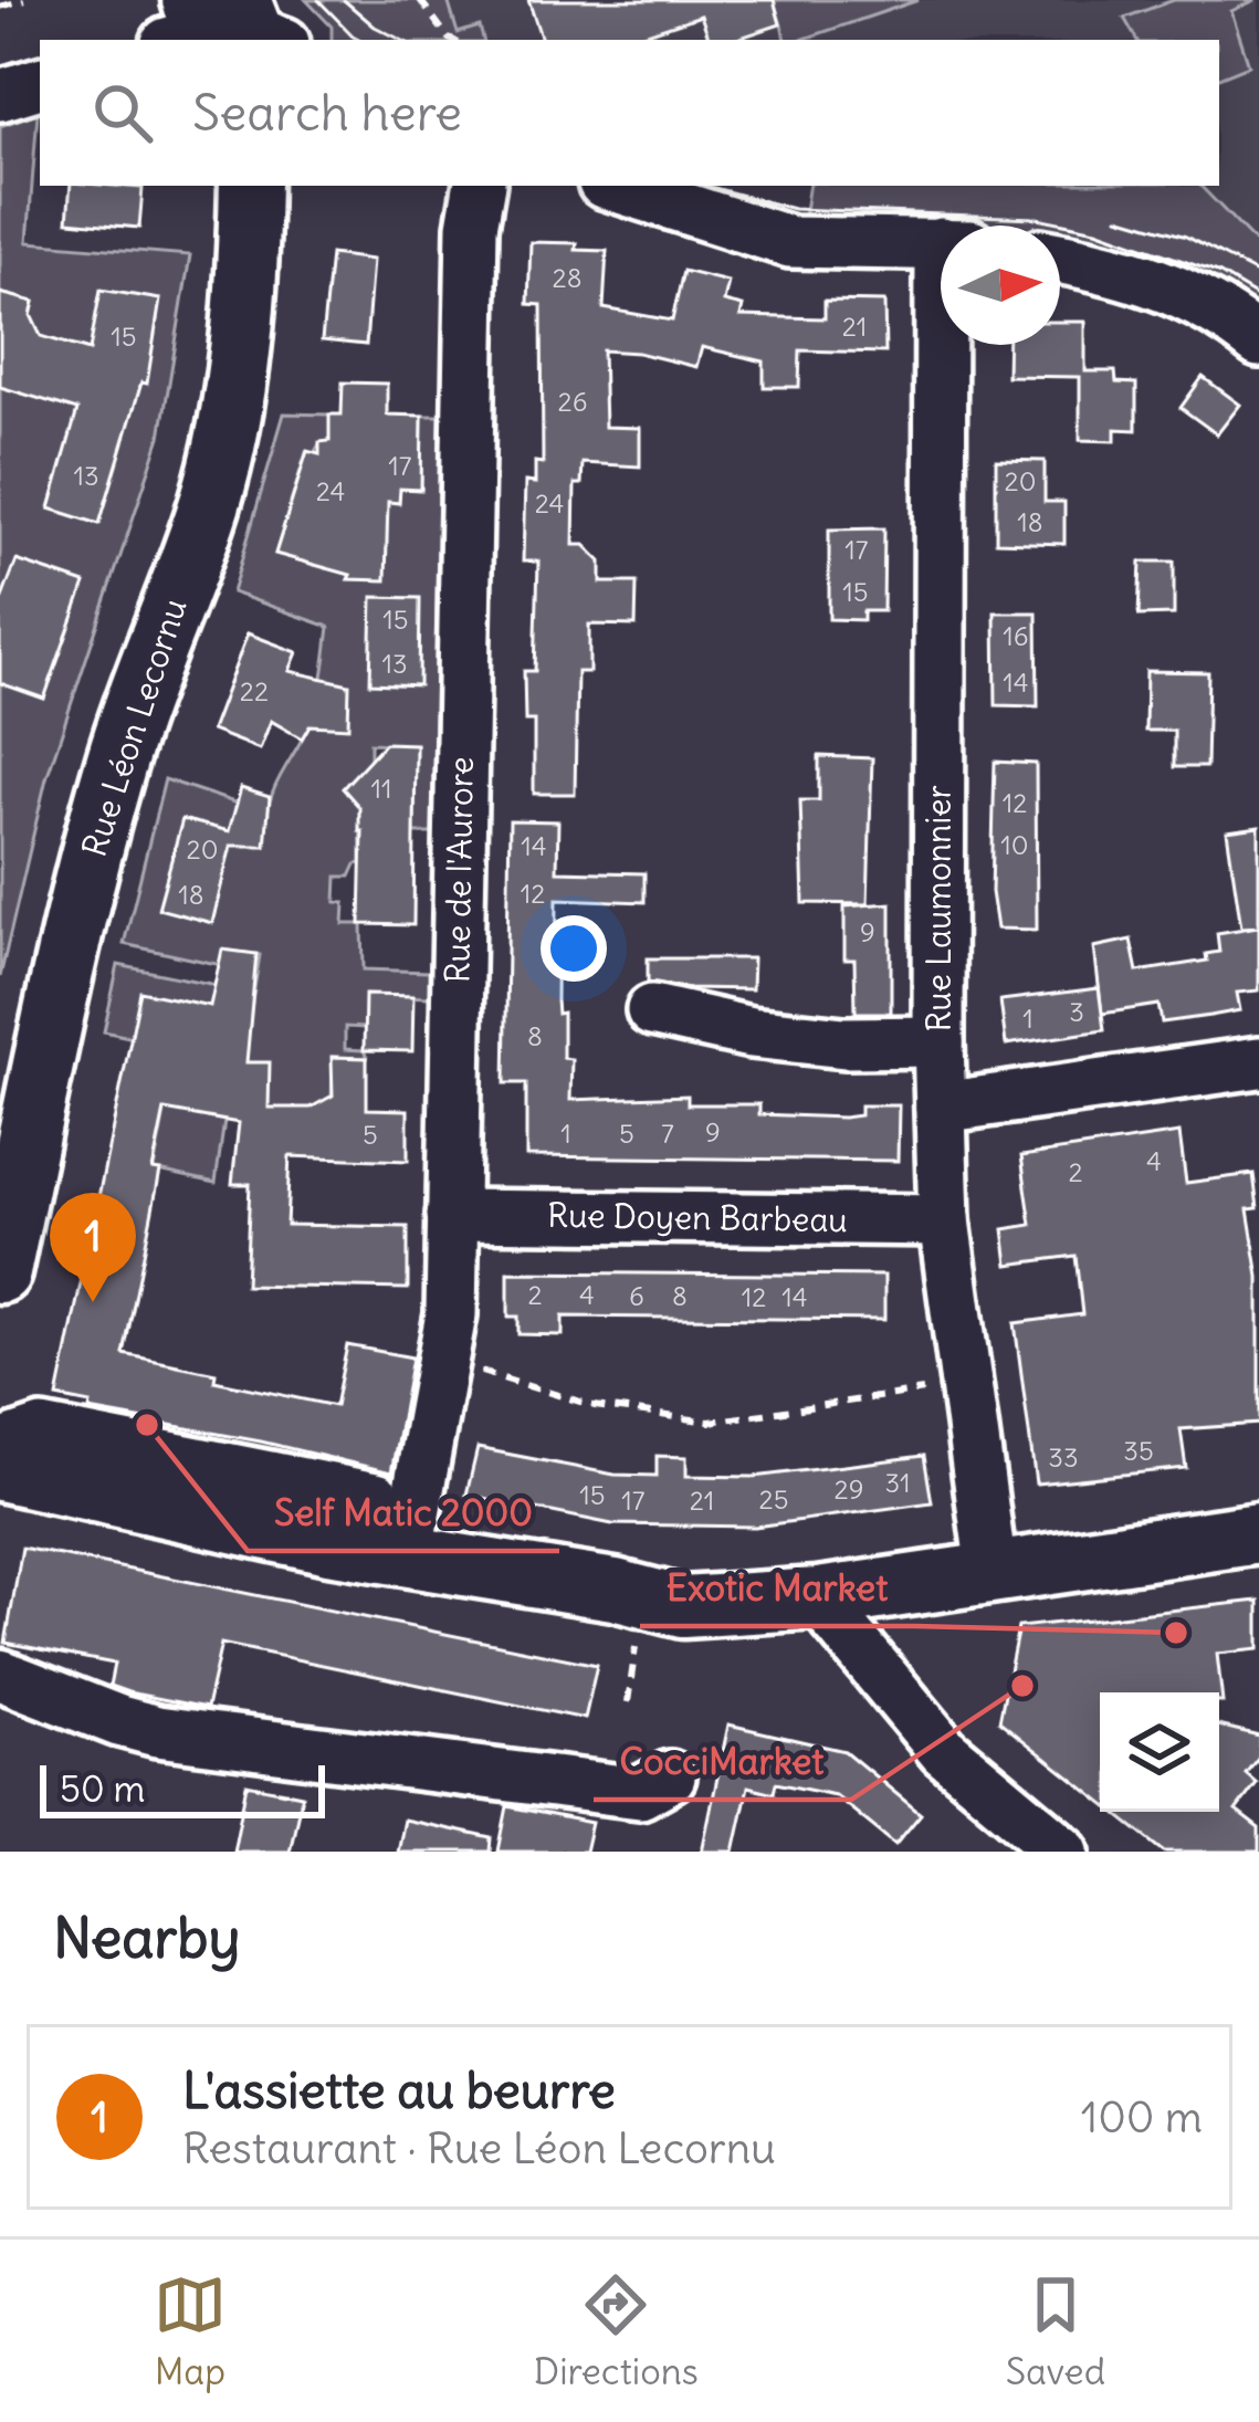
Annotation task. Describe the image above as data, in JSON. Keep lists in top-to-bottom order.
{
  "streets": {
    "main road": ["Rue Léon Lecornu"],
    "street": ["Rue de l'Aurore", "Rue Laumonnier", "Rue Doyen Barbeau"]
  },
  "crossings": [
    ["Rue de l'Aurore", "Rue Doyen Barbeau"],
    ["Rue Laumonnier", "Rue Doyen Barbeau"]
  ],
  "places": ["Self Matic 2000", "Exotic Market", "CocciMarket"],
  "house_numbers": [
    "28",
    "21",
    "15",
    "26",
    "17",
    "13",
    "20",
    "24",
    "24",
    "18",
    "17",
    "15",
    "15",
    "16",
    "13",
    "14",
    "22",
    "11",
    "12",
    "10",
    "14",
    "20",
    "12",
    "18",
    "9",
    "3",
    "1",
    "8",
    "9",
    "1",
    "5",
    "7",
    "5",
    "4",
    "2",
    "2",
    "4",
    "6",
    "8",
    "12",
    "14",
    "35",
    "33",
    "31",
    "29",
    "15",
    "25",
    "17",
    "21"
  ],
  "scale_bar": "50 m",
  "north": "right",
  "page": {
    "search": "Search here",
    "pins": "1",
    "scale": "50 m",
    "heading": "Nearby",
    "list": [
      {
        "mark": "1",
        "name": "L'assiette au beurre",
        "note": "Restaurant · Rue Léon Lecornu",
        "value": "100 m"
      }
    ],
    "nav": ["Map", "Directions", "Saved"]
  }
}
